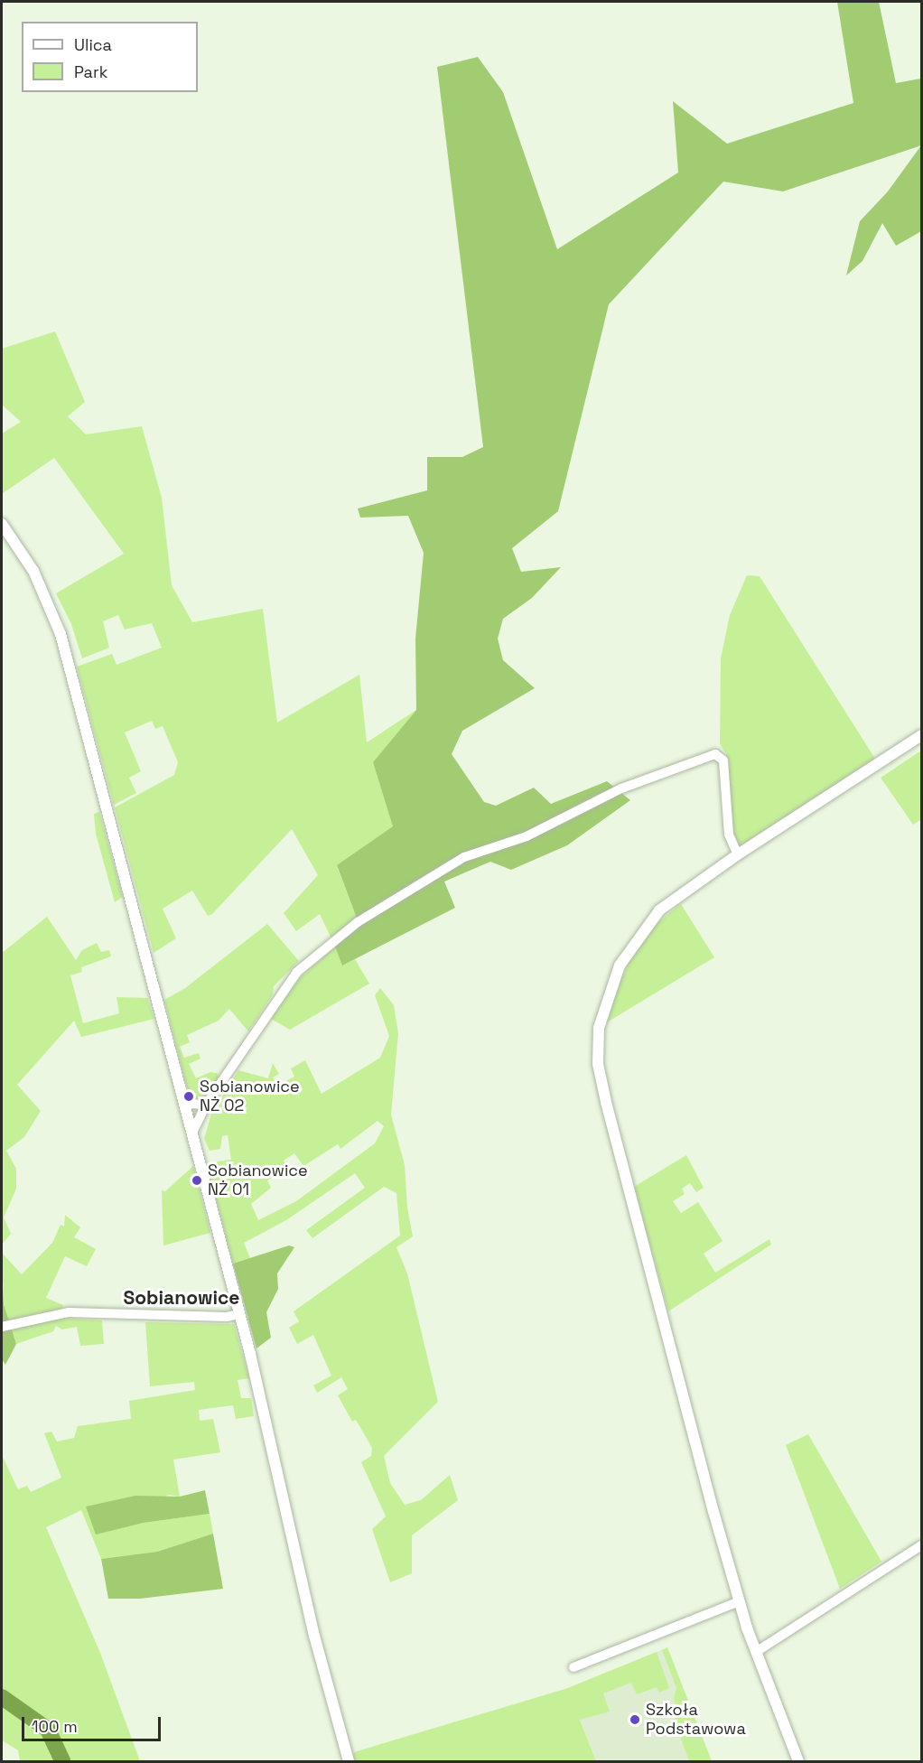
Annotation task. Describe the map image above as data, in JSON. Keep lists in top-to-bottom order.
{
  "districts": ["Sobianowice"],
  "places": ["Sobianowice NŻ 02", "Sobianowice NŻ 01", "Szkoła Podstawowa"],
  "legend": ["Ulica", "Park"],
  "scale_bar": "100 m"
}
